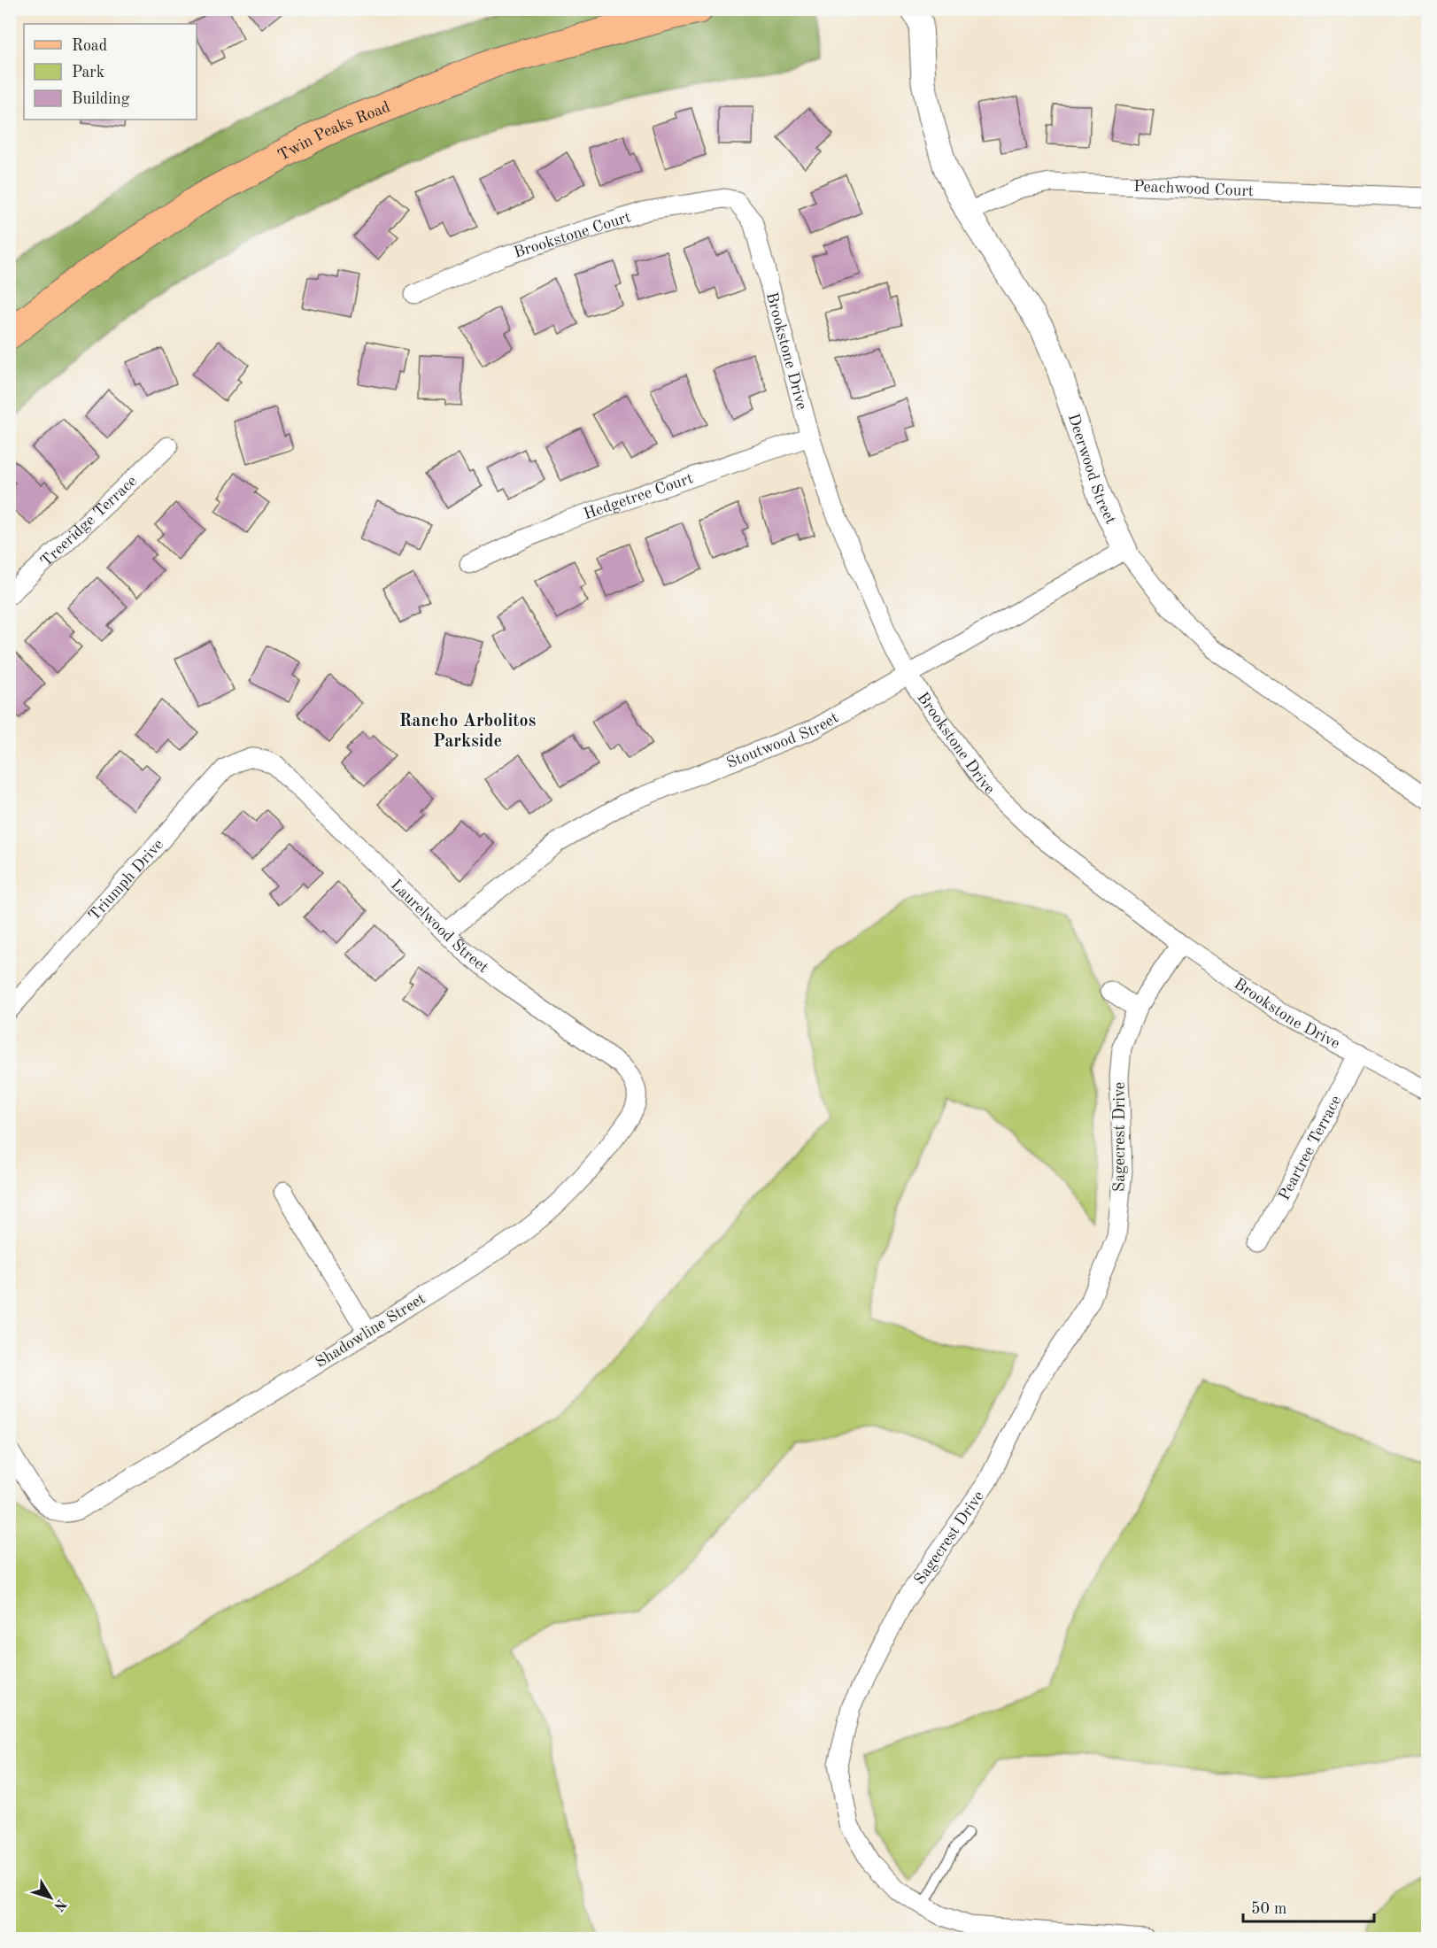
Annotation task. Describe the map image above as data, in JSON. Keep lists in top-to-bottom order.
{
  "streets": {
    "main road": ["Twin Peaks Road"],
    "street": [
      "Peachwood Court",
      "Brookstone Court",
      "Brookstone Drive",
      "Deerwood Street",
      "Hedgetree Court",
      "Treeridge Terrace",
      "Stoutwood Street",
      "Triumph Drive",
      "Laurelwood Street",
      "Sagecrest Drive",
      "Peartree Terrace",
      "Shadowline Street"
    ]
  },
  "crossings": [
    ["Peachwood Court", "Deerwood Street"],
    ["Brookstone Court", "Brookstone Drive"],
    ["Brookstone Drive", "Hedgetree Court"],
    ["Brookstone Drive", "Stoutwood Street"],
    ["Brookstone Drive", "Sagecrest Drive"],
    ["Brookstone Drive", "Peartree Terrace"],
    ["Deerwood Street", "Stoutwood Street"],
    ["Stoutwood Street", "Laurelwood Street"],
    ["Triumph Drive", "Laurelwood Street"],
    ["Laurelwood Street", "Shadowline Street"]
  ],
  "districts": ["Rancho Arbolitos Parkside"],
  "legend": ["Road", "Park", "Building"],
  "scale_bar": "50 m",
  "north": "bottom right"
}
